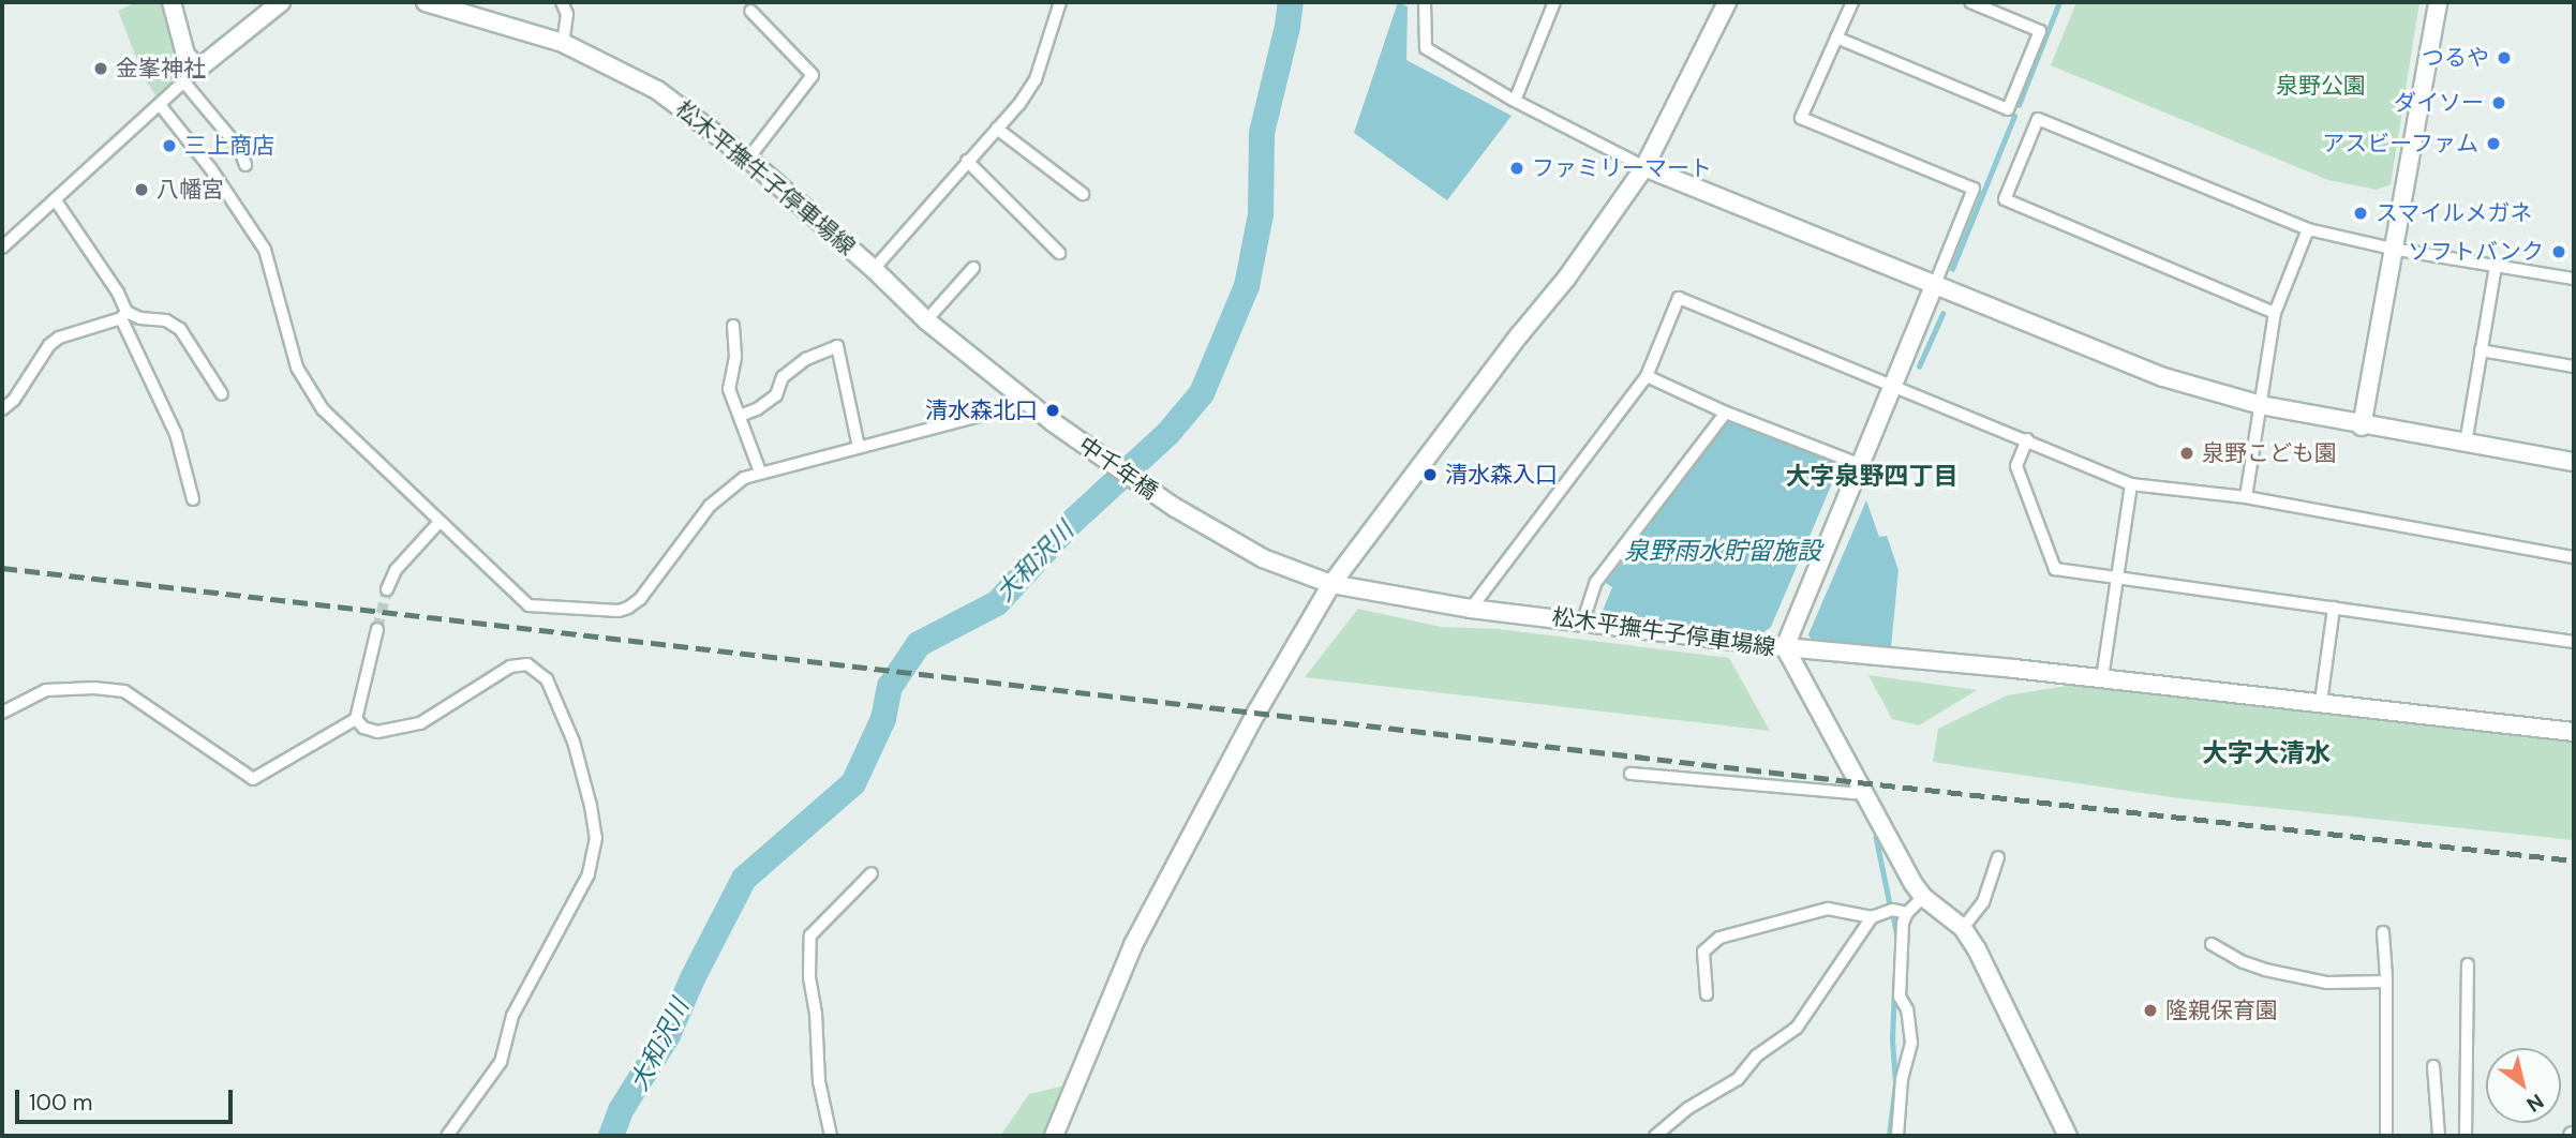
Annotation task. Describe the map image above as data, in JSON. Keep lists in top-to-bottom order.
{
  "streets": {
    "street": ["松木平撫牛子停車場線", "中千年橋"]
  },
  "crossings": [
    ["松木平撫牛子停車場線", "中千年橋"]
  ],
  "districts": ["大字泉野四丁目", "大字大清水"],
  "water": ["泉野雨水貯留施設", "大和沢川"],
  "parks": ["泉野公園"],
  "places": [
    "つるや",
    "金峯神社",
    "ダイソー",
    "アスビーファム",
    "三上商店",
    "ファミリーマート",
    "八幡宮",
    "スマイルメガネ",
    "ソフトバンク",
    "清水森北口",
    "泉野こども園",
    "清水森入口",
    "隆親保育園"
  ],
  "scale_bar": "100 m",
  "north": "bottom right"
}
